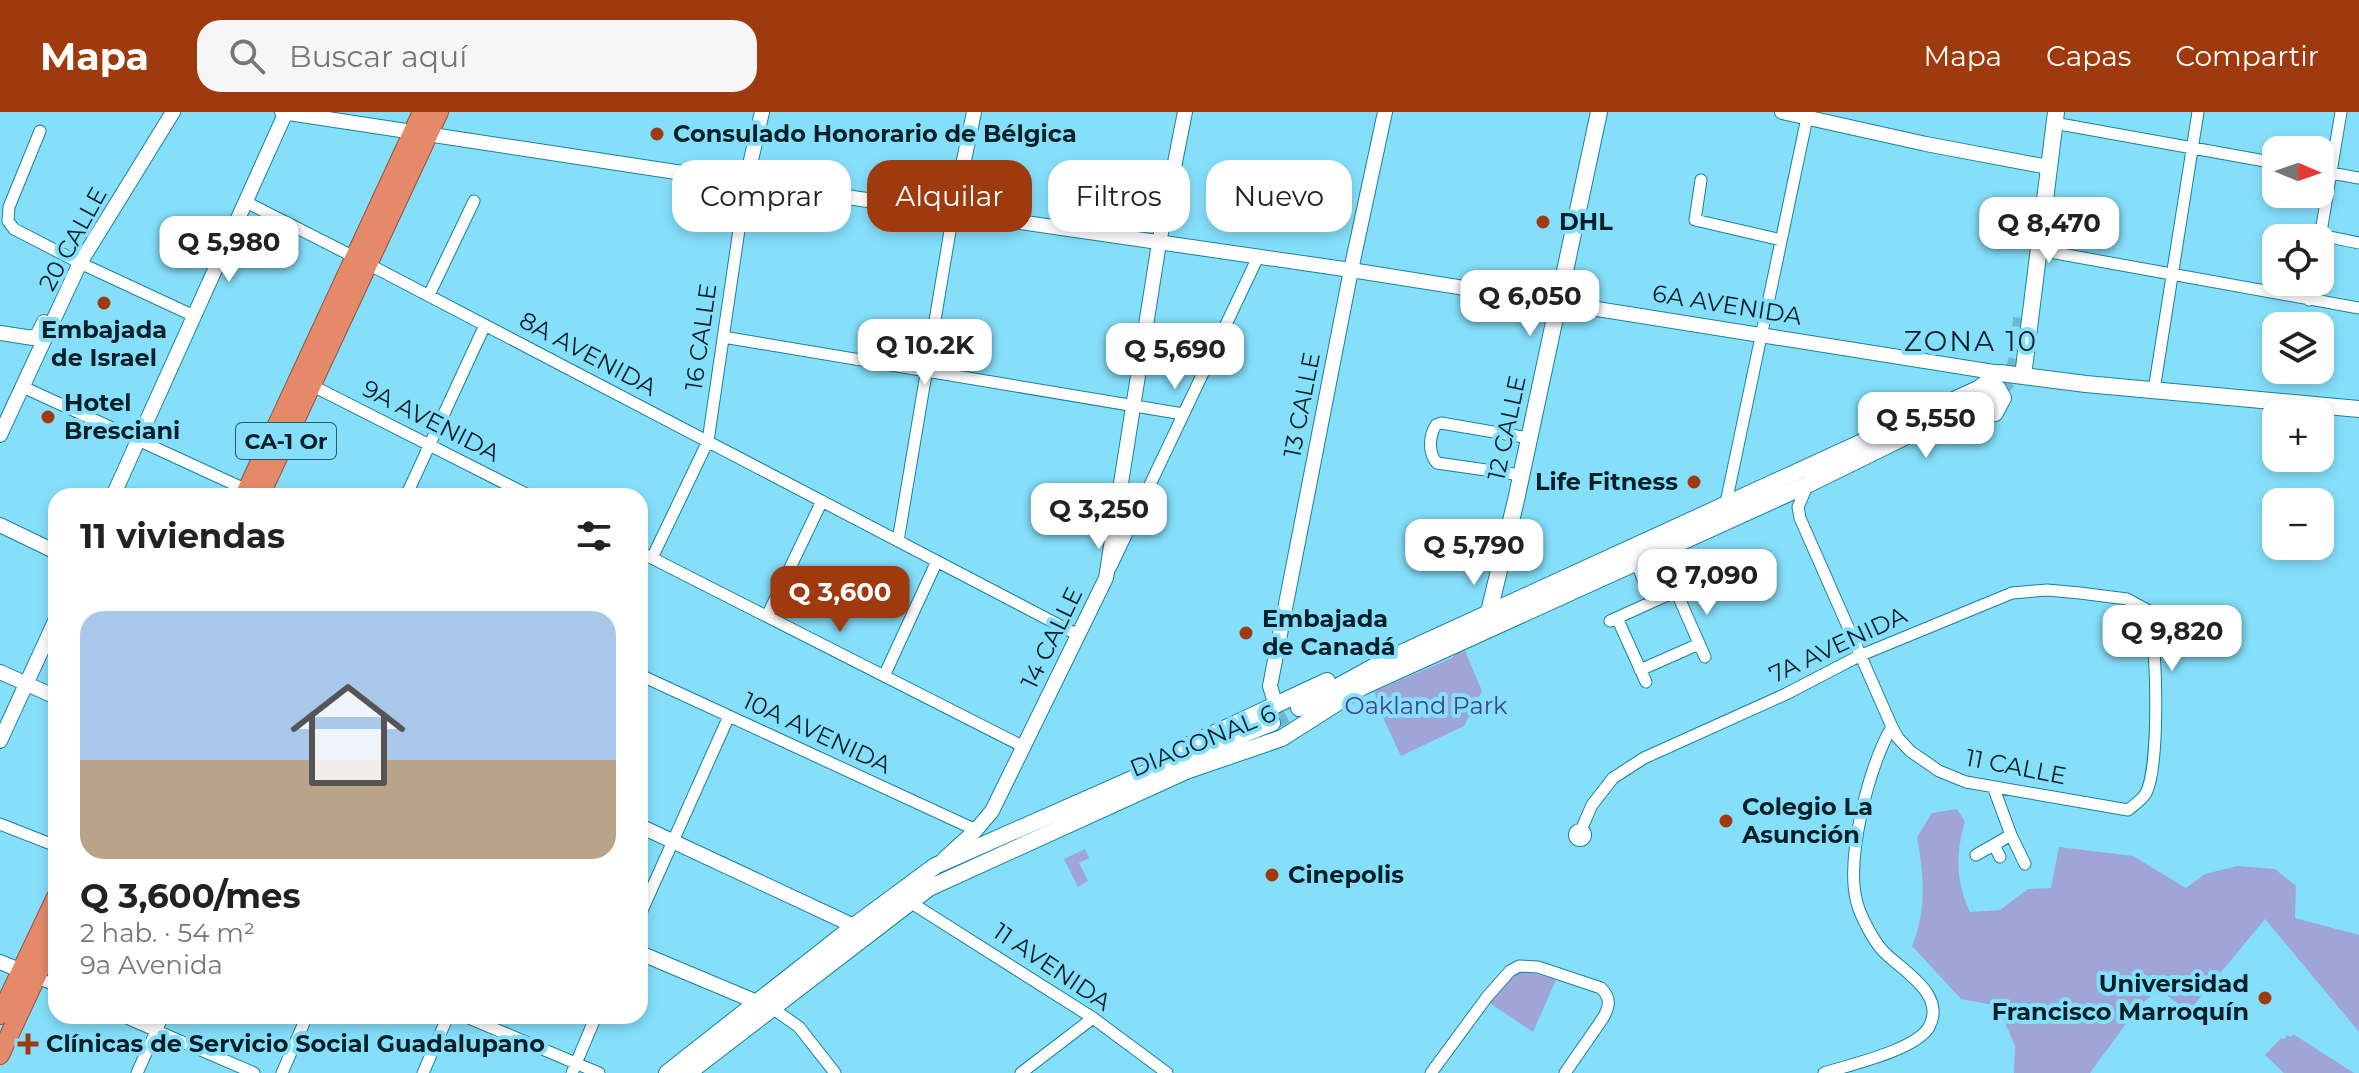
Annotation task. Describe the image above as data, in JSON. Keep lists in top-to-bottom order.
{
  "streets": {
    "highway": ["CA-1 Or"],
    "main road": ["6A AVENIDA", "12 CALLE", "DIAGONAL 6"],
    "street": [
      "20 CALLE",
      "16 CALLE",
      "8A AVENIDA",
      "13 CALLE",
      "9A AVENIDA",
      "14 CALLE",
      "7A AVENIDA",
      "10A AVENIDA",
      "11 CALLE",
      "11 AVENIDA"
    ]
  },
  "crossings": [
    ["6A AVENIDA", "13 CALLE"],
    ["6A AVENIDA", "12 CALLE"],
    ["6A AVENIDA", "CA-1 Or"],
    ["6A AVENIDA", "14 CALLE"],
    ["16 CALLE", "8A AVENIDA"],
    ["8A AVENIDA", "CA-1 Or"],
    ["8A AVENIDA", "14 CALLE"],
    ["13 CALLE", "DIAGONAL 6"],
    ["9A AVENIDA", "CA-1 Or"],
    ["12 CALLE", "DIAGONAL 6"],
    ["14 CALLE", "10A AVENIDA"],
    ["14 CALLE", "DIAGONAL 6"],
    ["7A AVENIDA", "11 CALLE"],
    ["DIAGONAL 6", "11 CALLE"],
    ["DIAGONAL 6", "11 AVENIDA"]
  ],
  "districts": ["ZONA 10"],
  "parks": ["Oakland Park"],
  "places": {
    "other": [
      "Consulado Honorario de Bélgica",
      "DHL",
      "Embajada de Israel",
      "Hotel Bresciani",
      "Life Fitness",
      "Embajada de Canadá",
      "Colegio La Asunción",
      "Cinepolis",
      "Universidad Francisco Marroquín"
    ],
    "health": ["Clínicas de Servicio Social Guadalupano"]
  },
  "north": "right",
  "page": {
    "header": "Mapa",
    "search": "Buscar aquí",
    "nav": ["Mapa", "Capas", "Compartir"],
    "map_buttons": ["+", "−"],
    "chip": [
      "Comprar",
      "Alquilar",
      "Filtros",
      "Nuevo"
    ],
    "price": [
      "Q 8,470",
      "Q 5,980",
      "Q 6,050",
      "Q 10.2K",
      "Q 5,690",
      "Q 5,550",
      "Q 3,250",
      "Q 5,790",
      "Q 7,090",
      "Q 3,600",
      "Q 9,820"
    ],
    "heading": "11 viviendas",
    "list": [
      {
        "name": "Q 3,600/mes",
        "note": "2 hab. · 54 m² · 9a Avenida"
      }
    ]
  }
}
